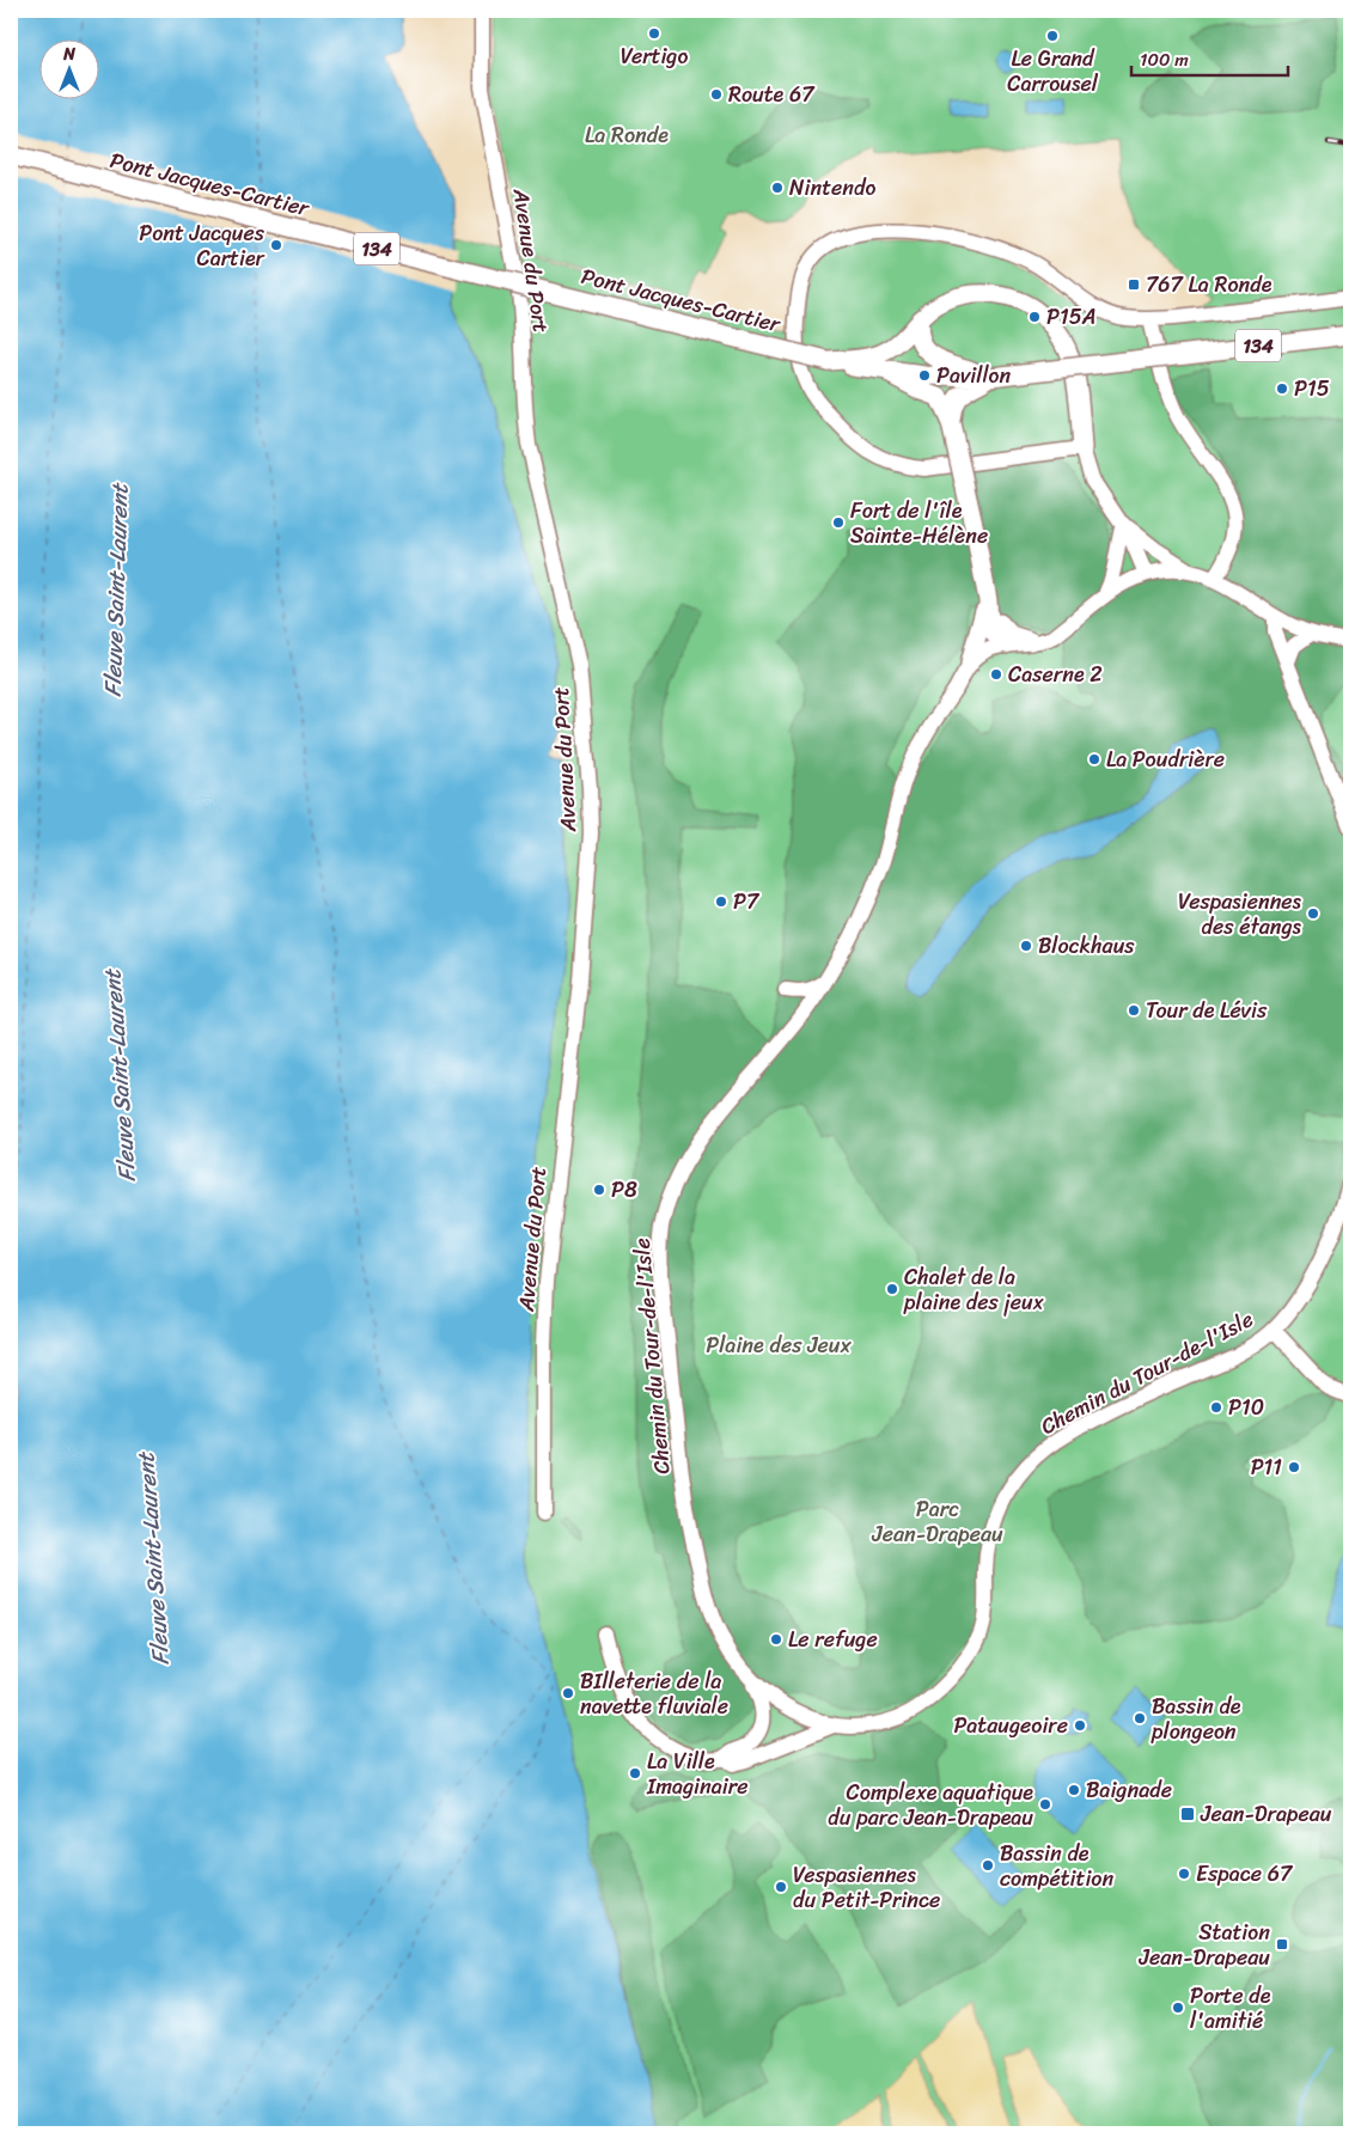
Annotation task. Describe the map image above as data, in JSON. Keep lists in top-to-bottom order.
{
  "streets": {
    "main road": ["Pont Jacques-Cartier", "134"],
    "street": ["Avenue du Port", "Chemin du Tour-de-l'Isle"]
  },
  "water": ["Fleuve Saint-Laurent"],
  "parks": ["La Ronde", "Plaine des Jeux", "Parc Jean-Drapeau"],
  "places": {
    "other": [
      "Vertigo",
      "Le Grand Carrousel",
      "Route 67",
      "Nintendo",
      "Pont Jacques Cartier",
      "P15A",
      "Pavillon",
      "P15",
      "Fort de l'île Sainte-Hélène",
      "Caserne 2",
      "La Poudrière",
      "P7",
      "Vespasiennes des étangs",
      "Blockhaus",
      "Tour de Lévis",
      "P8",
      "Chalet de la plaine des jeux",
      "P10",
      "P11",
      "Le refuge",
      "BIlleterie de la navette fluviale",
      "Bassin de plongeon",
      "Pataugeoire",
      "La Ville Imaginaire",
      "Baignade",
      "Complexe aquatique du parc Jean-Drapeau",
      "Bassin de compétition",
      "Espace 67",
      "Vespasiennes du Petit-Prince",
      "Porte de l'amitié"
    ],
    "transit": ["767 La Ronde", "Jean-Drapeau", "Station Jean-Drapeau"]
  },
  "scale_bar": "100 m",
  "north": "top"
}
